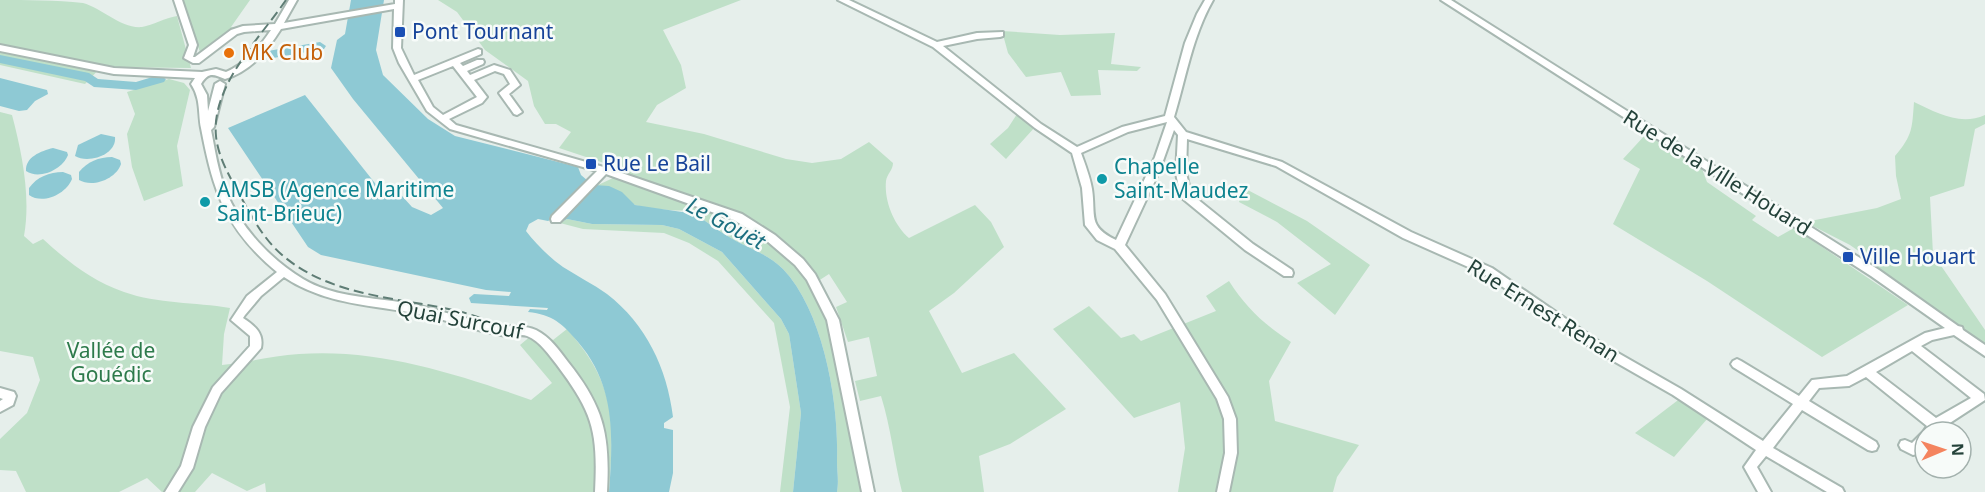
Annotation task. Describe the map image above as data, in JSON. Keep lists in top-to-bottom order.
{
  "streets": {
    "street": ["Rue de la Ville Houard", "Rue Ernest Renan", "Quai Surcouf"]
  },
  "water": ["Le Gouët"],
  "parks": ["Vallée de Gouédic"],
  "places": {
    "transit": ["Pont Tournant", "Rue Le Bail", "Ville Houart"],
    "other": ["MK Club", "Chapelle Saint-Maudez", "AMSB (Agence Maritime Saint-Brieuc)"]
  },
  "north": "right"
}
